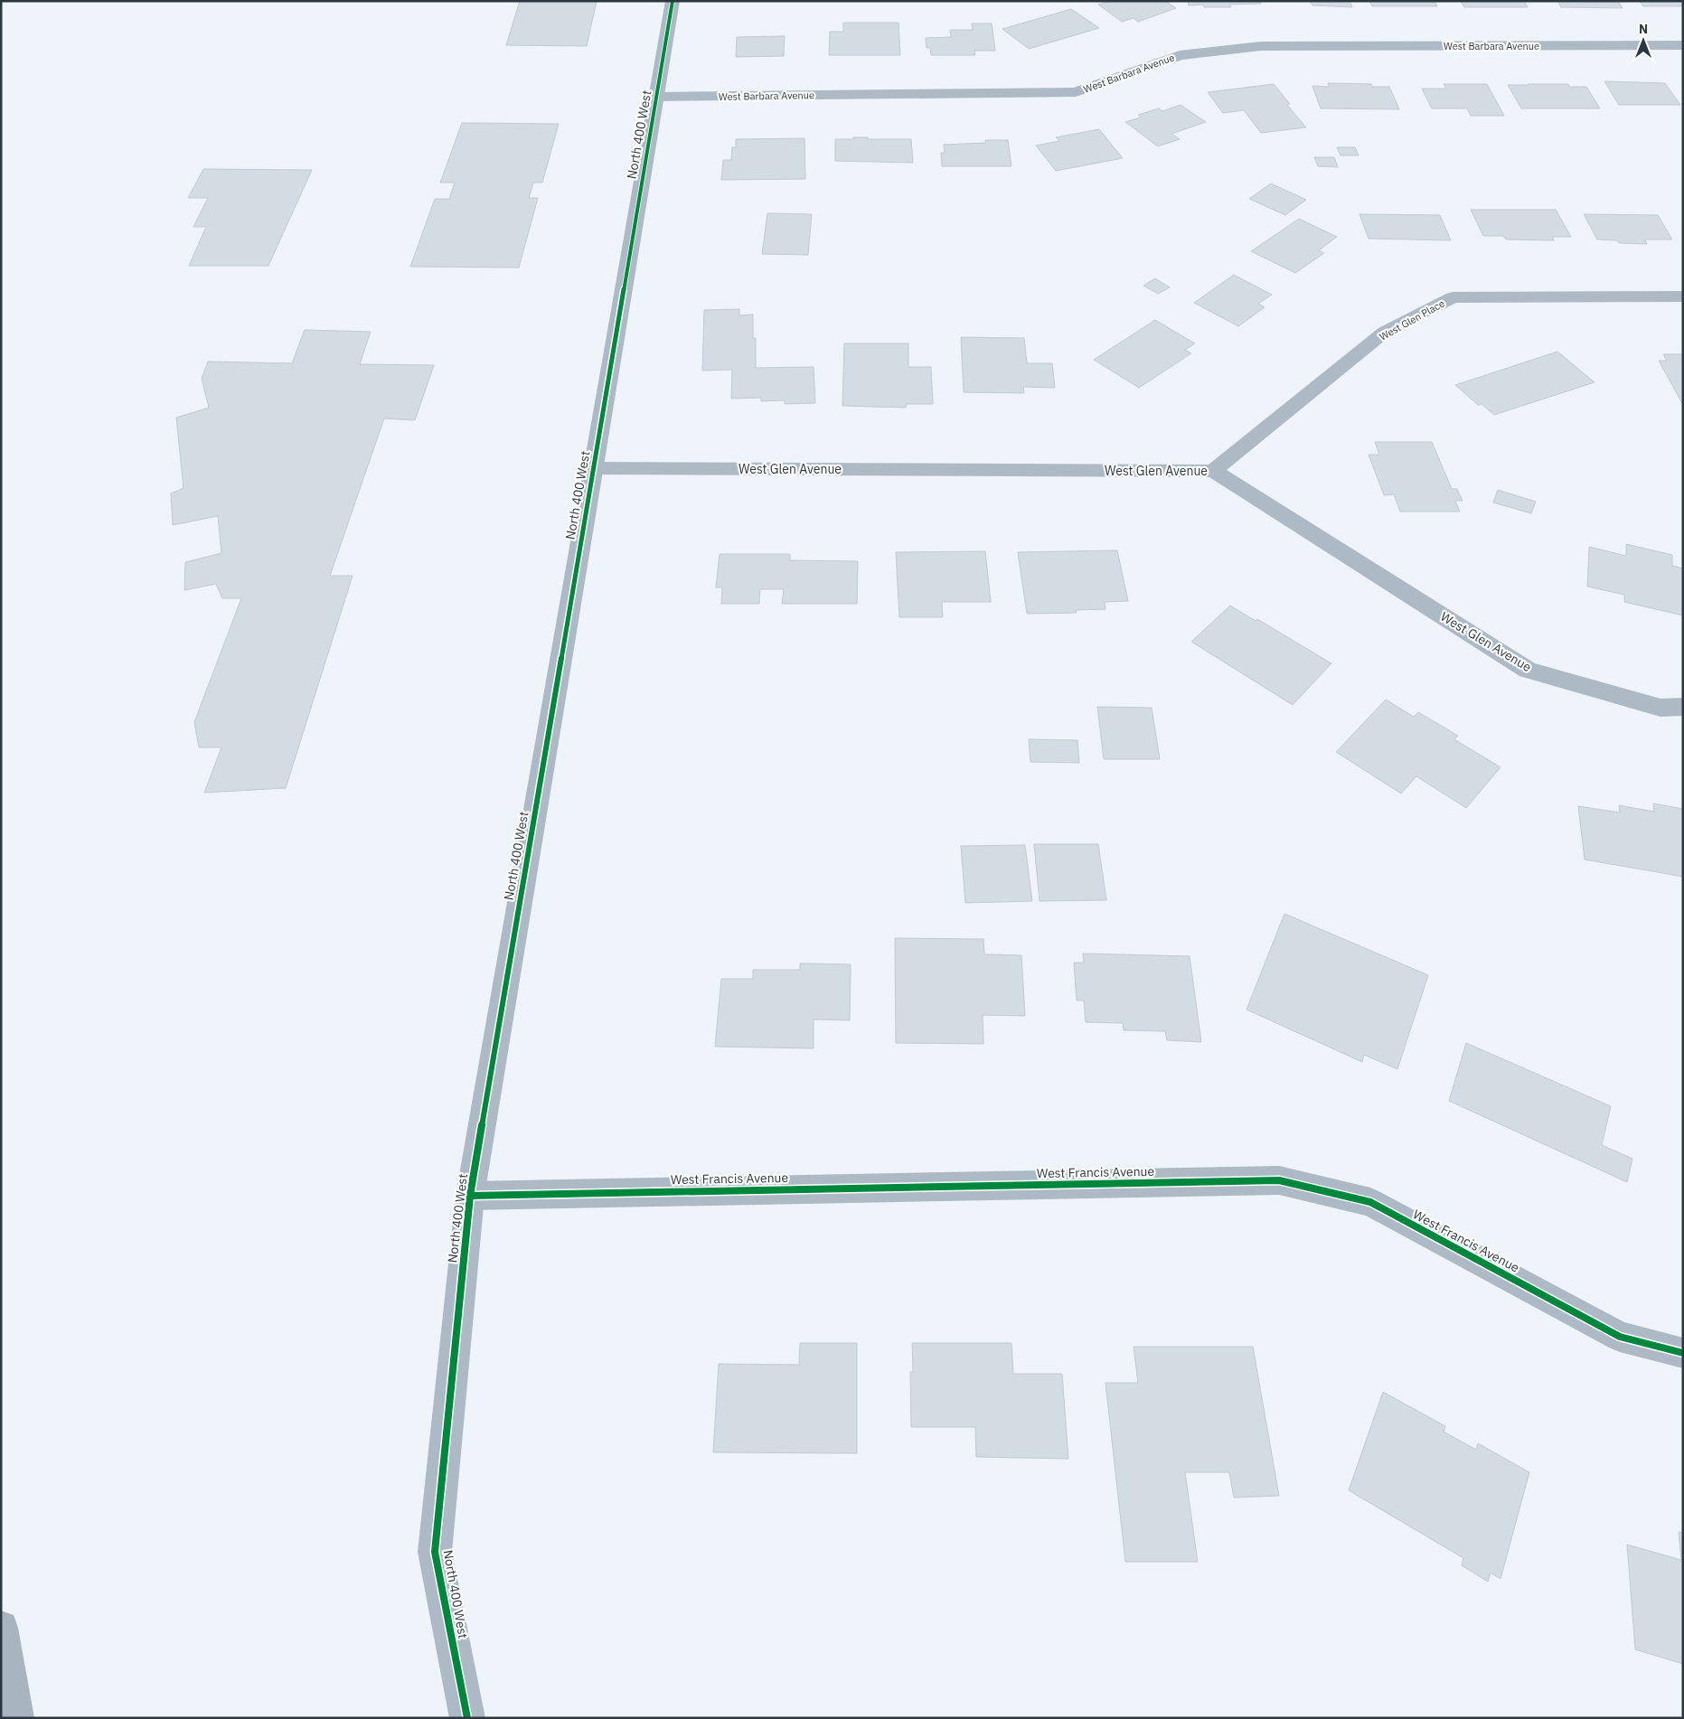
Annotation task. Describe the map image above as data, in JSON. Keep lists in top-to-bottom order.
{
  "streets": {
    "street": [
      "West Barbara Avenue",
      "North 400 West",
      "West Glen Place",
      "West Glen Avenue",
      "West Francis Avenue"
    ]
  },
  "crossings": [
    ["West Barbara Avenue", "North 400 West"],
    ["North 400 West", "West Glen Avenue"],
    ["North 400 West", "West Francis Avenue"],
    ["West Glen Place", "West Glen Avenue"]
  ],
  "north": "top"
}
